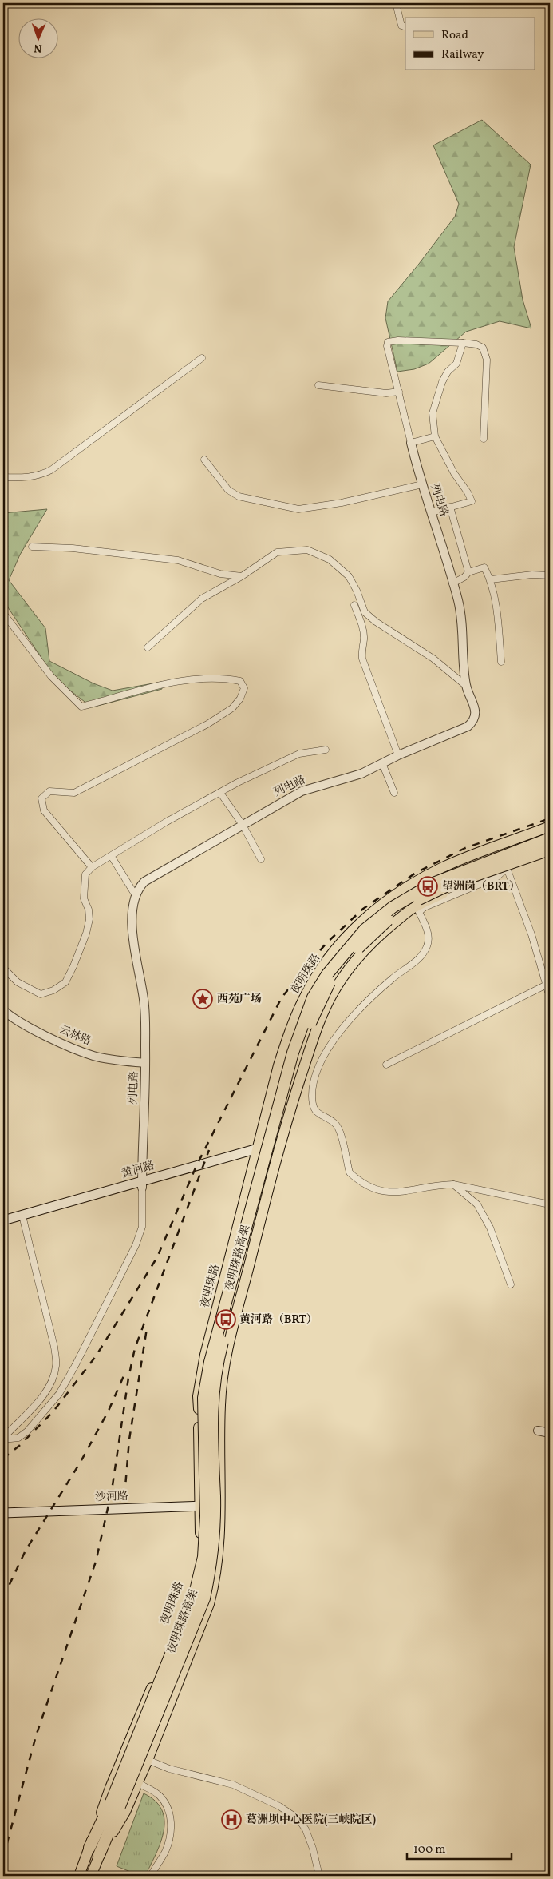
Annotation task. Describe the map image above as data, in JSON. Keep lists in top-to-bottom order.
{
  "streets": {
    "highway": ["夜明珠路高架"],
    "main road": ["夜明珠路", "黄河路", "沙河路"],
    "street": ["列电路", "云林路"]
  },
  "crossings": [
    ["列电路", "云林路"],
    ["列电路", "黄河路"],
    ["夜明珠路", "黄河路"],
    ["夜明珠路", "沙河路"]
  ],
  "places": {
    "bus stop": ["望洲岗（BRT）", "黄河路（BRT）"],
    "place": ["西苑广场"],
    "hospital": ["葛洲坝中心医院(三峡院区)"]
  },
  "legend": ["Road", "Railway"],
  "scale_bar": "100 m",
  "north": "bottom"
}
